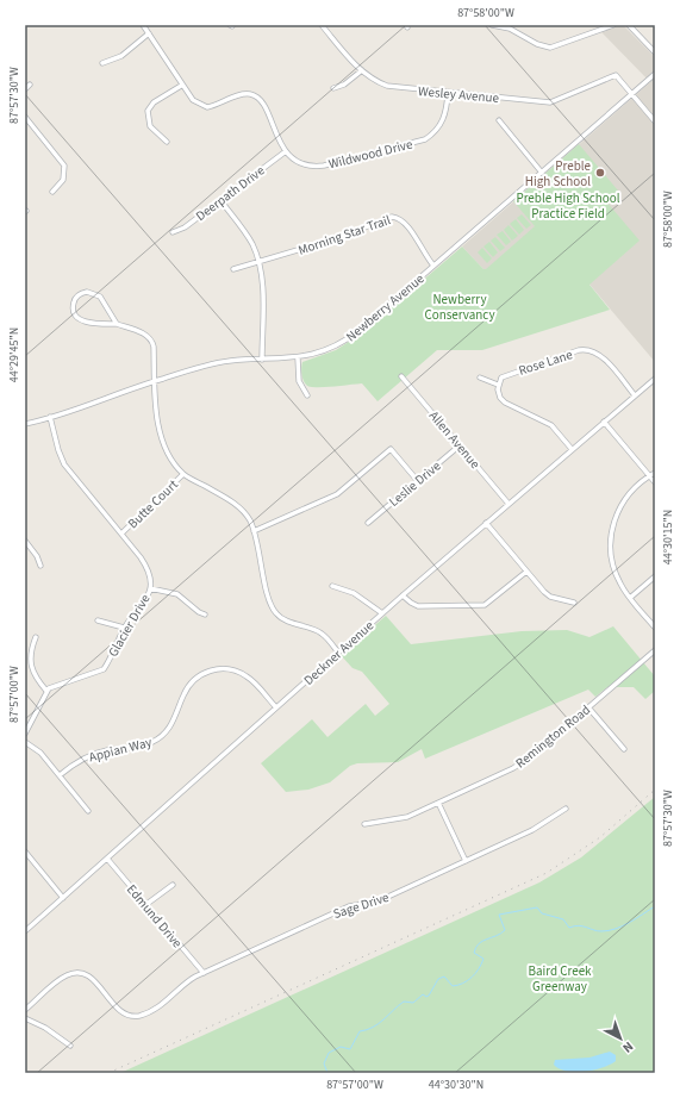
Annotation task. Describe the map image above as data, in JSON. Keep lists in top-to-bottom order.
{
  "streets": {
    "street": [
      "Wesley Avenue",
      "Wildwood Drive",
      "Deerpath Drive",
      "Morning Star Trail",
      "Newberry Avenue",
      "Rose Lane",
      "Allen Avenue",
      "Leslie Drive",
      "Butte Court",
      "Glacier Drive",
      "Deckner Avenue",
      "Remington Road",
      "Appian Way",
      "Sage Drive",
      "Edmund Drive"
    ]
  },
  "crossings": [
    ["Wesley Avenue", "Wildwood Drive"],
    ["Wesley Avenue", "Newberry Avenue"],
    ["Wildwood Drive", "Deerpath Drive"],
    ["Morning Star Trail", "Newberry Avenue"],
    ["Newberry Avenue", "Glacier Drive"],
    ["Rose Lane", "Deckner Avenue"],
    ["Allen Avenue", "Leslie Drive"],
    ["Allen Avenue", "Deckner Avenue"],
    ["Butte Court", "Glacier Drive"],
    ["Deckner Avenue", "Appian Way"],
    ["Deckner Avenue", "Edmund Drive"],
    ["Sage Drive", "Edmund Drive"]
  ],
  "parks": ["Preble High School Practice Field", "Newberry Conservancy", "Baird Creek Greenway"],
  "places": ["Preble High School"],
  "north": "bottom right",
  "coordinates": [
    "87°58'00\"W",
    "87°57'30\"W",
    "44°29'45\"N",
    "44°30'15\"N",
    "87°57'00\"W",
    "44°30'30\"N"
  ]
}
